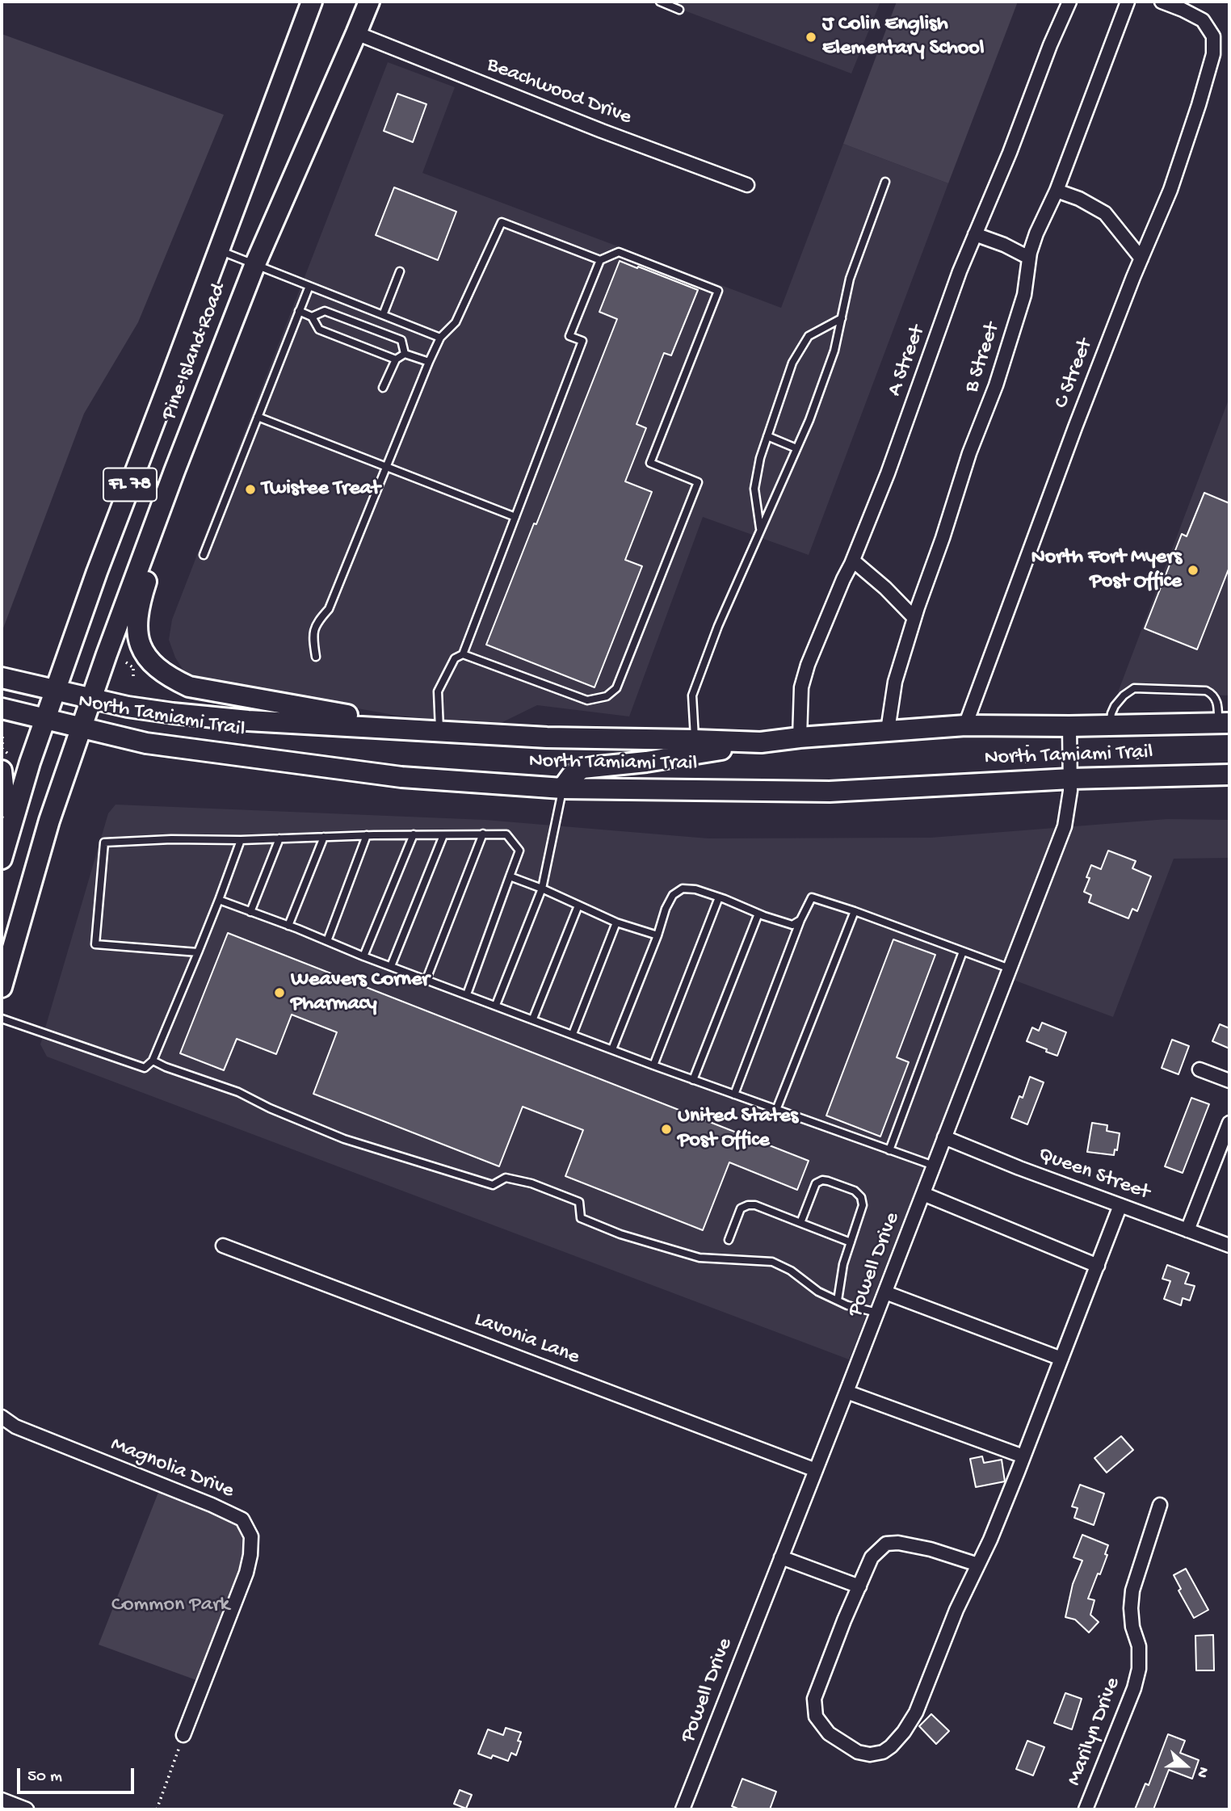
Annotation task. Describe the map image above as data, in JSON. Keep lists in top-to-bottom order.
{
  "streets": {
    "main road": ["Pine Island Road", "FL 78", "North Tamiami Trail"],
    "street": [
      "Beachwood Drive",
      "B Street",
      "A Street",
      "C Street",
      "Queen Street",
      "Powell Drive",
      "Lavonia Lane",
      "Magnolia Drive",
      "Marilyn Drive"
    ]
  },
  "crossings": [
    ["Beachwood Drive", "Pine Island Road"],
    ["Pine Island Road", "FL 78"],
    ["Pine Island Road", "North Tamiami Trail"],
    ["B Street", "North Tamiami Trail"],
    ["A Street", "North Tamiami Trail"],
    ["C Street", "North Tamiami Trail"],
    ["FL 78", "North Tamiami Trail"],
    ["North Tamiami Trail", "Powell Drive"],
    ["Queen Street", "Powell Drive"],
    ["Powell Drive", "Lavonia Lane"]
  ],
  "parks": ["Common Park"],
  "places": [
    "J Colin English Elementary School",
    "Twistee Treat",
    "North Fort Myers Post Office",
    "Weavers Corner Pharmacy",
    "United States Post Office"
  ],
  "scale_bar": "50 m",
  "north": "right"
}
